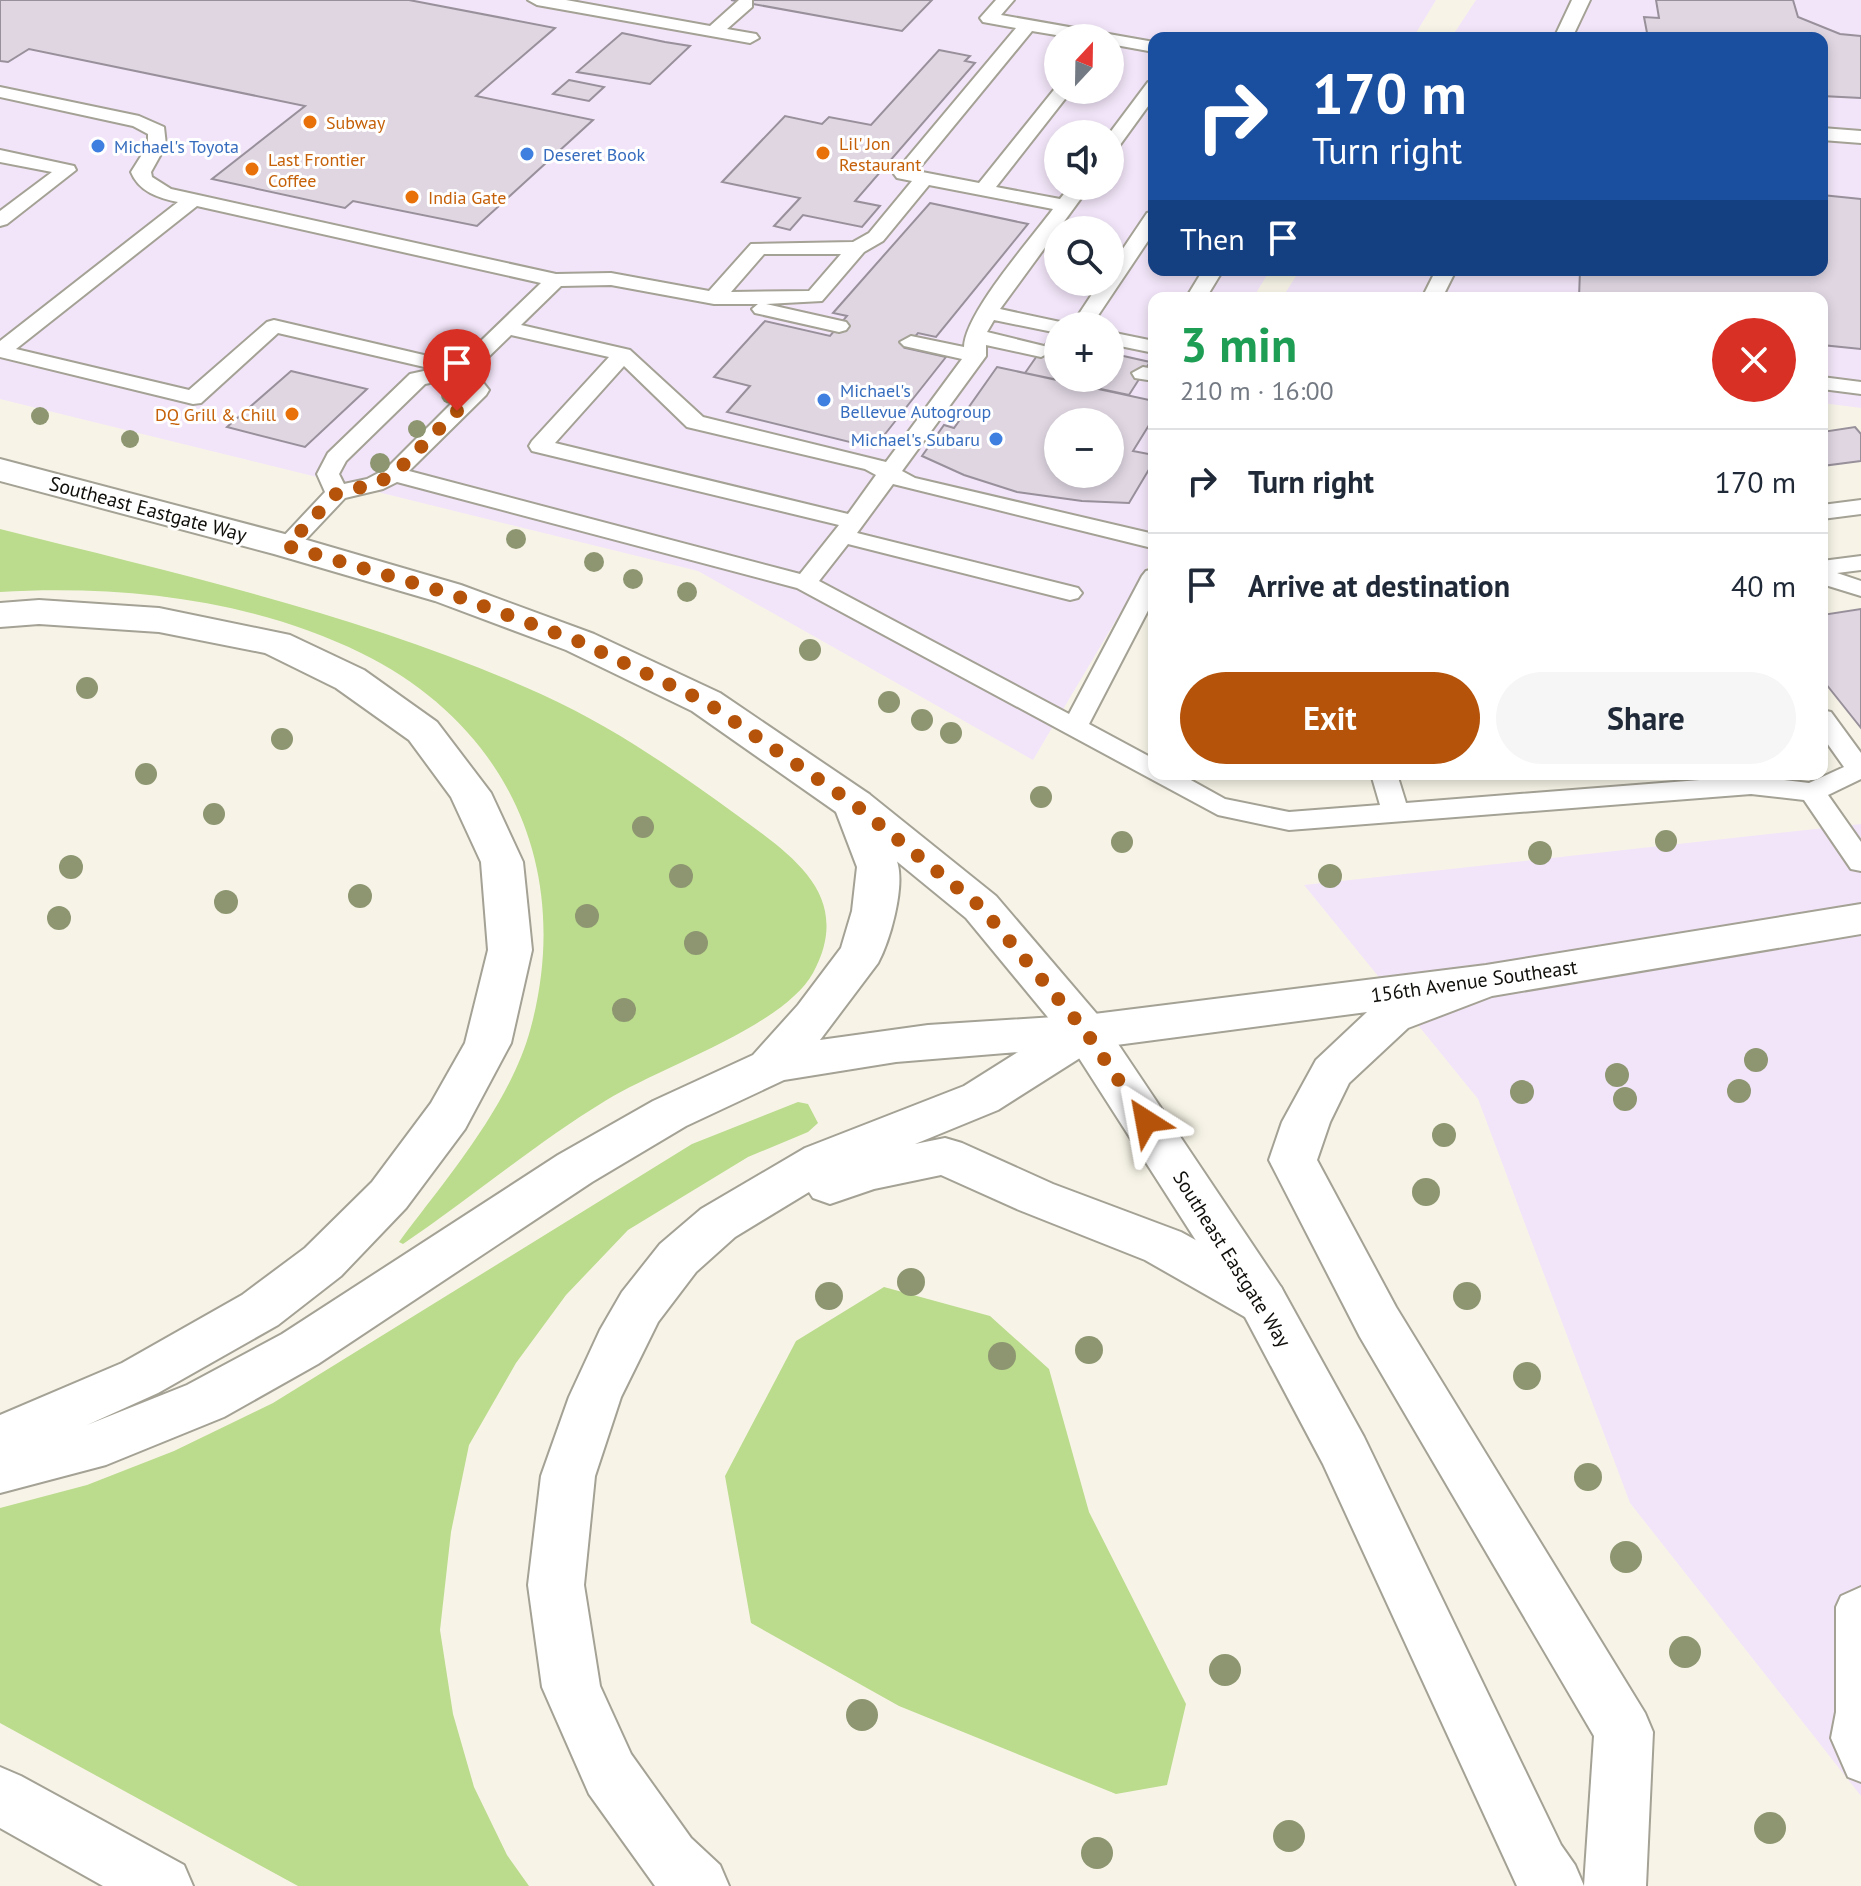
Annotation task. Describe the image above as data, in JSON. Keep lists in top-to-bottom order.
{
  "streets": {
    "main road": ["Southeast Eastgate Way", "156th Avenue Southeast"]
  },
  "crossings": [
    ["Southeast Eastgate Way", "156th Avenue Southeast"]
  ],
  "places": [
    "Subway",
    "Michael's Toyota",
    "Lil' Jon Restaurant",
    "Deseret Book",
    "Last Frontier Coffee",
    "India Gate",
    "Michael's Bellevue Autogroup",
    "DQ Grill & Chill",
    "Michael's Subaru"
  ],
  "north": "top",
  "page": {
    "map_buttons": ["+", "−"],
    "turn": ["170 m", "Turn right"],
    "then": "Then",
    "heading": ["3 min", "210 m · 16:00"],
    "list": [
      {
        "name": "Turn right",
        "value": "170 m"
      },
      {
        "name": "Arrive at destination",
        "value": "40 m"
      }
    ],
    "buttons": ["Exit", "Share"]
  }
}
